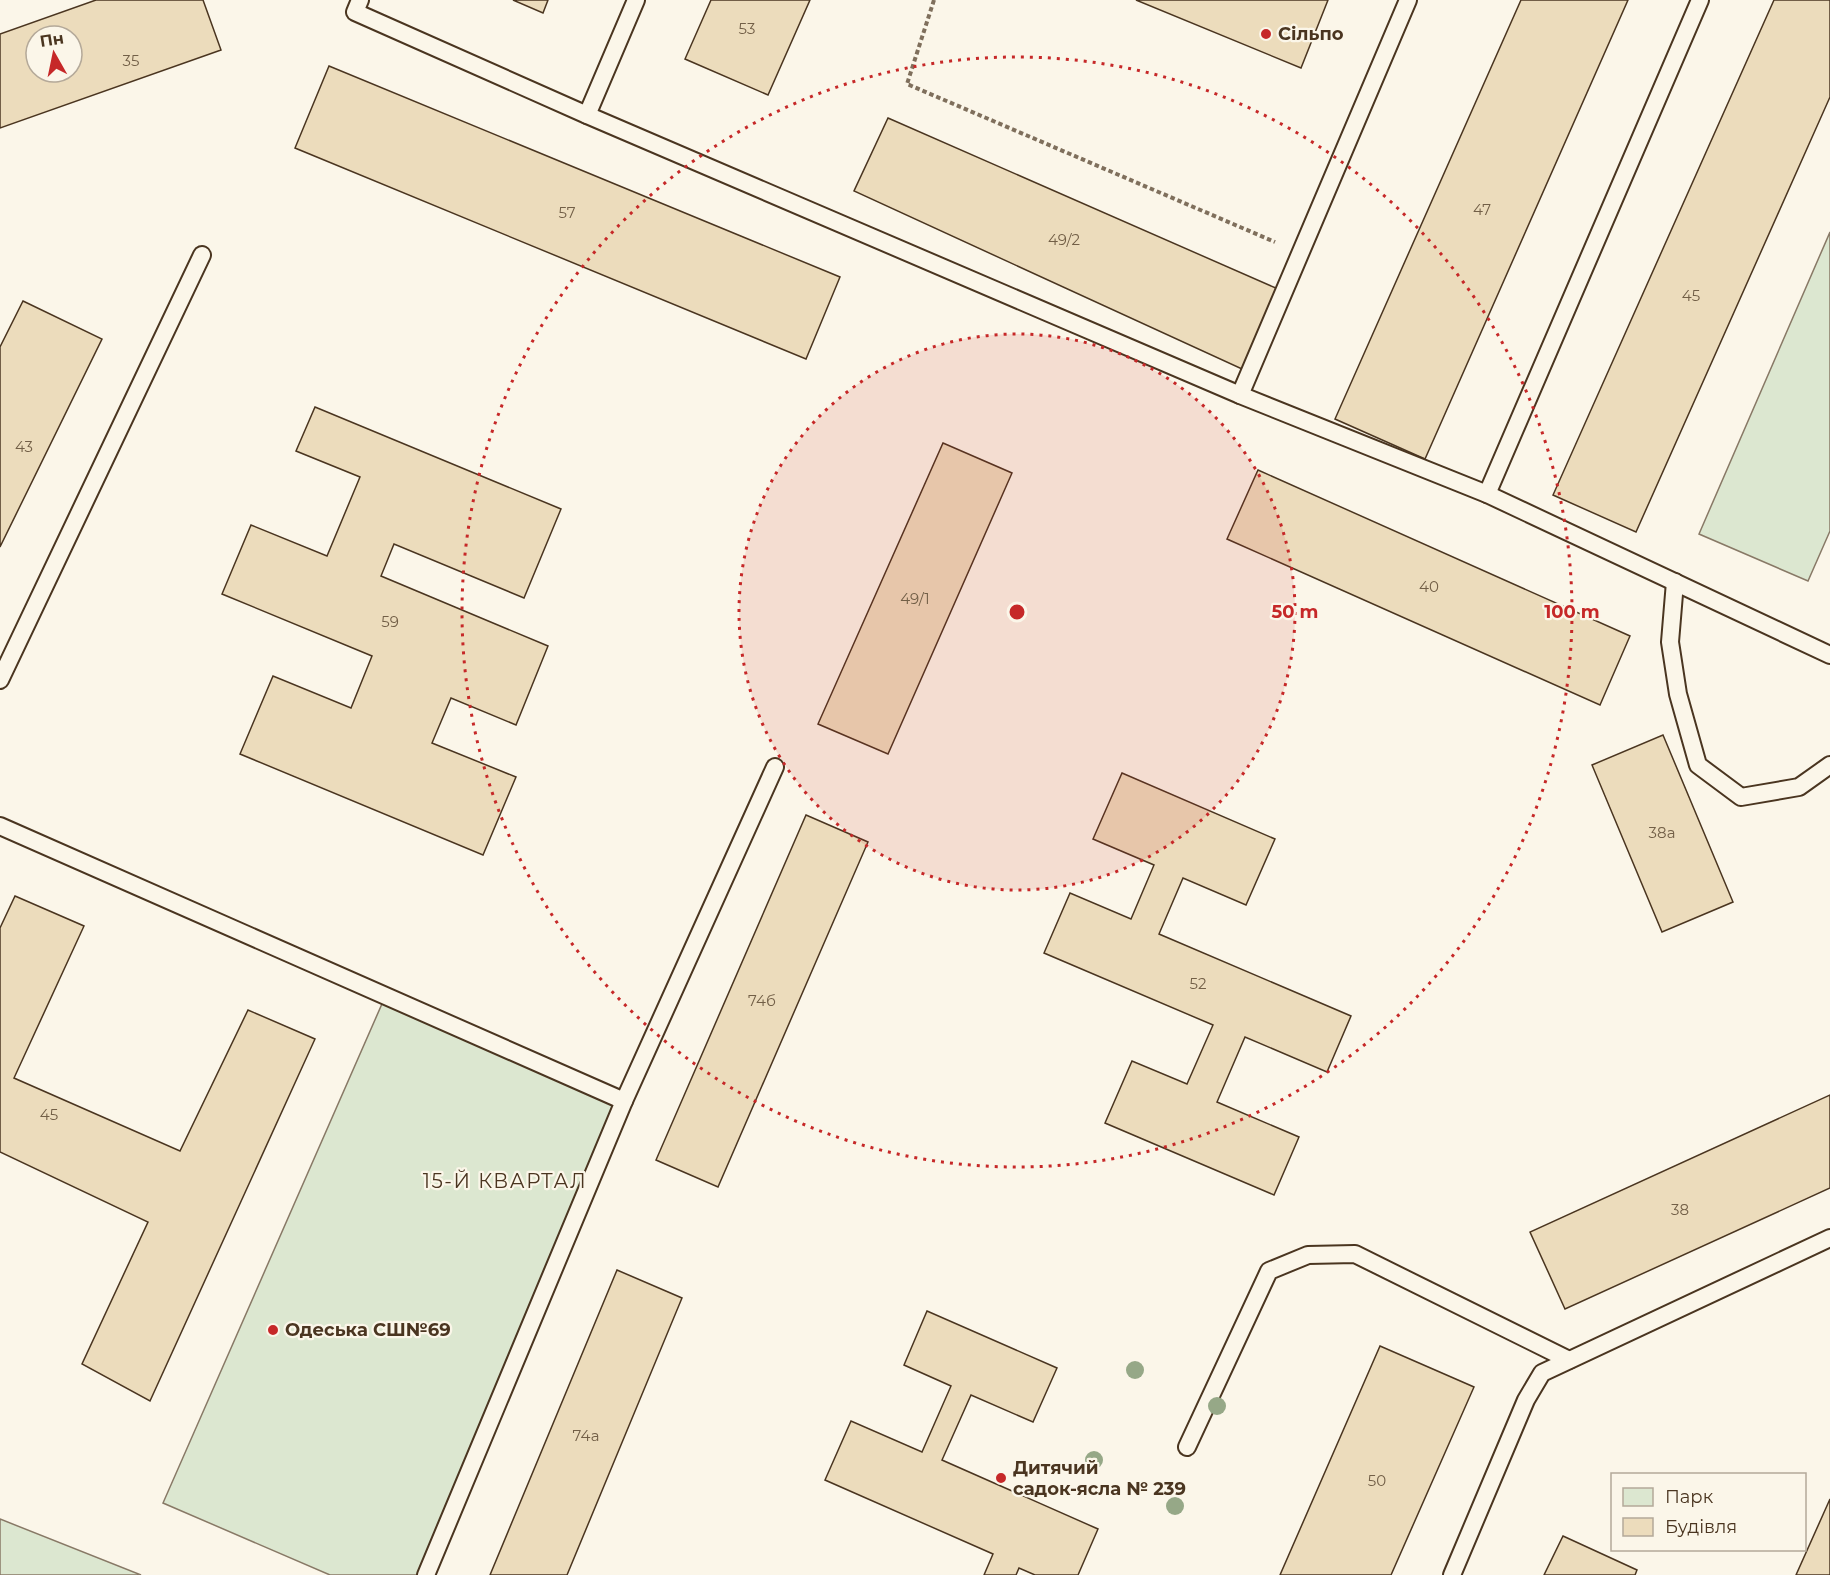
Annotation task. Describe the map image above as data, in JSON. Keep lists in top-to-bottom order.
{
  "districts": ["15-Й КВАРТАЛ"],
  "places": ["Сільпо", "Одеська СШ№69", "Дитячий садок-ясла № 239"],
  "house_numbers": [
    "53",
    "35",
    "47",
    "57",
    "49/2",
    "45",
    "43",
    "40",
    "49/1",
    "59",
    "38а",
    "52",
    "74б",
    "45",
    "38",
    "74а",
    "50"
  ],
  "legend": ["Парк", "Будівля"],
  "north": "top",
  "rings": ["50 m", "100 m"]
}
